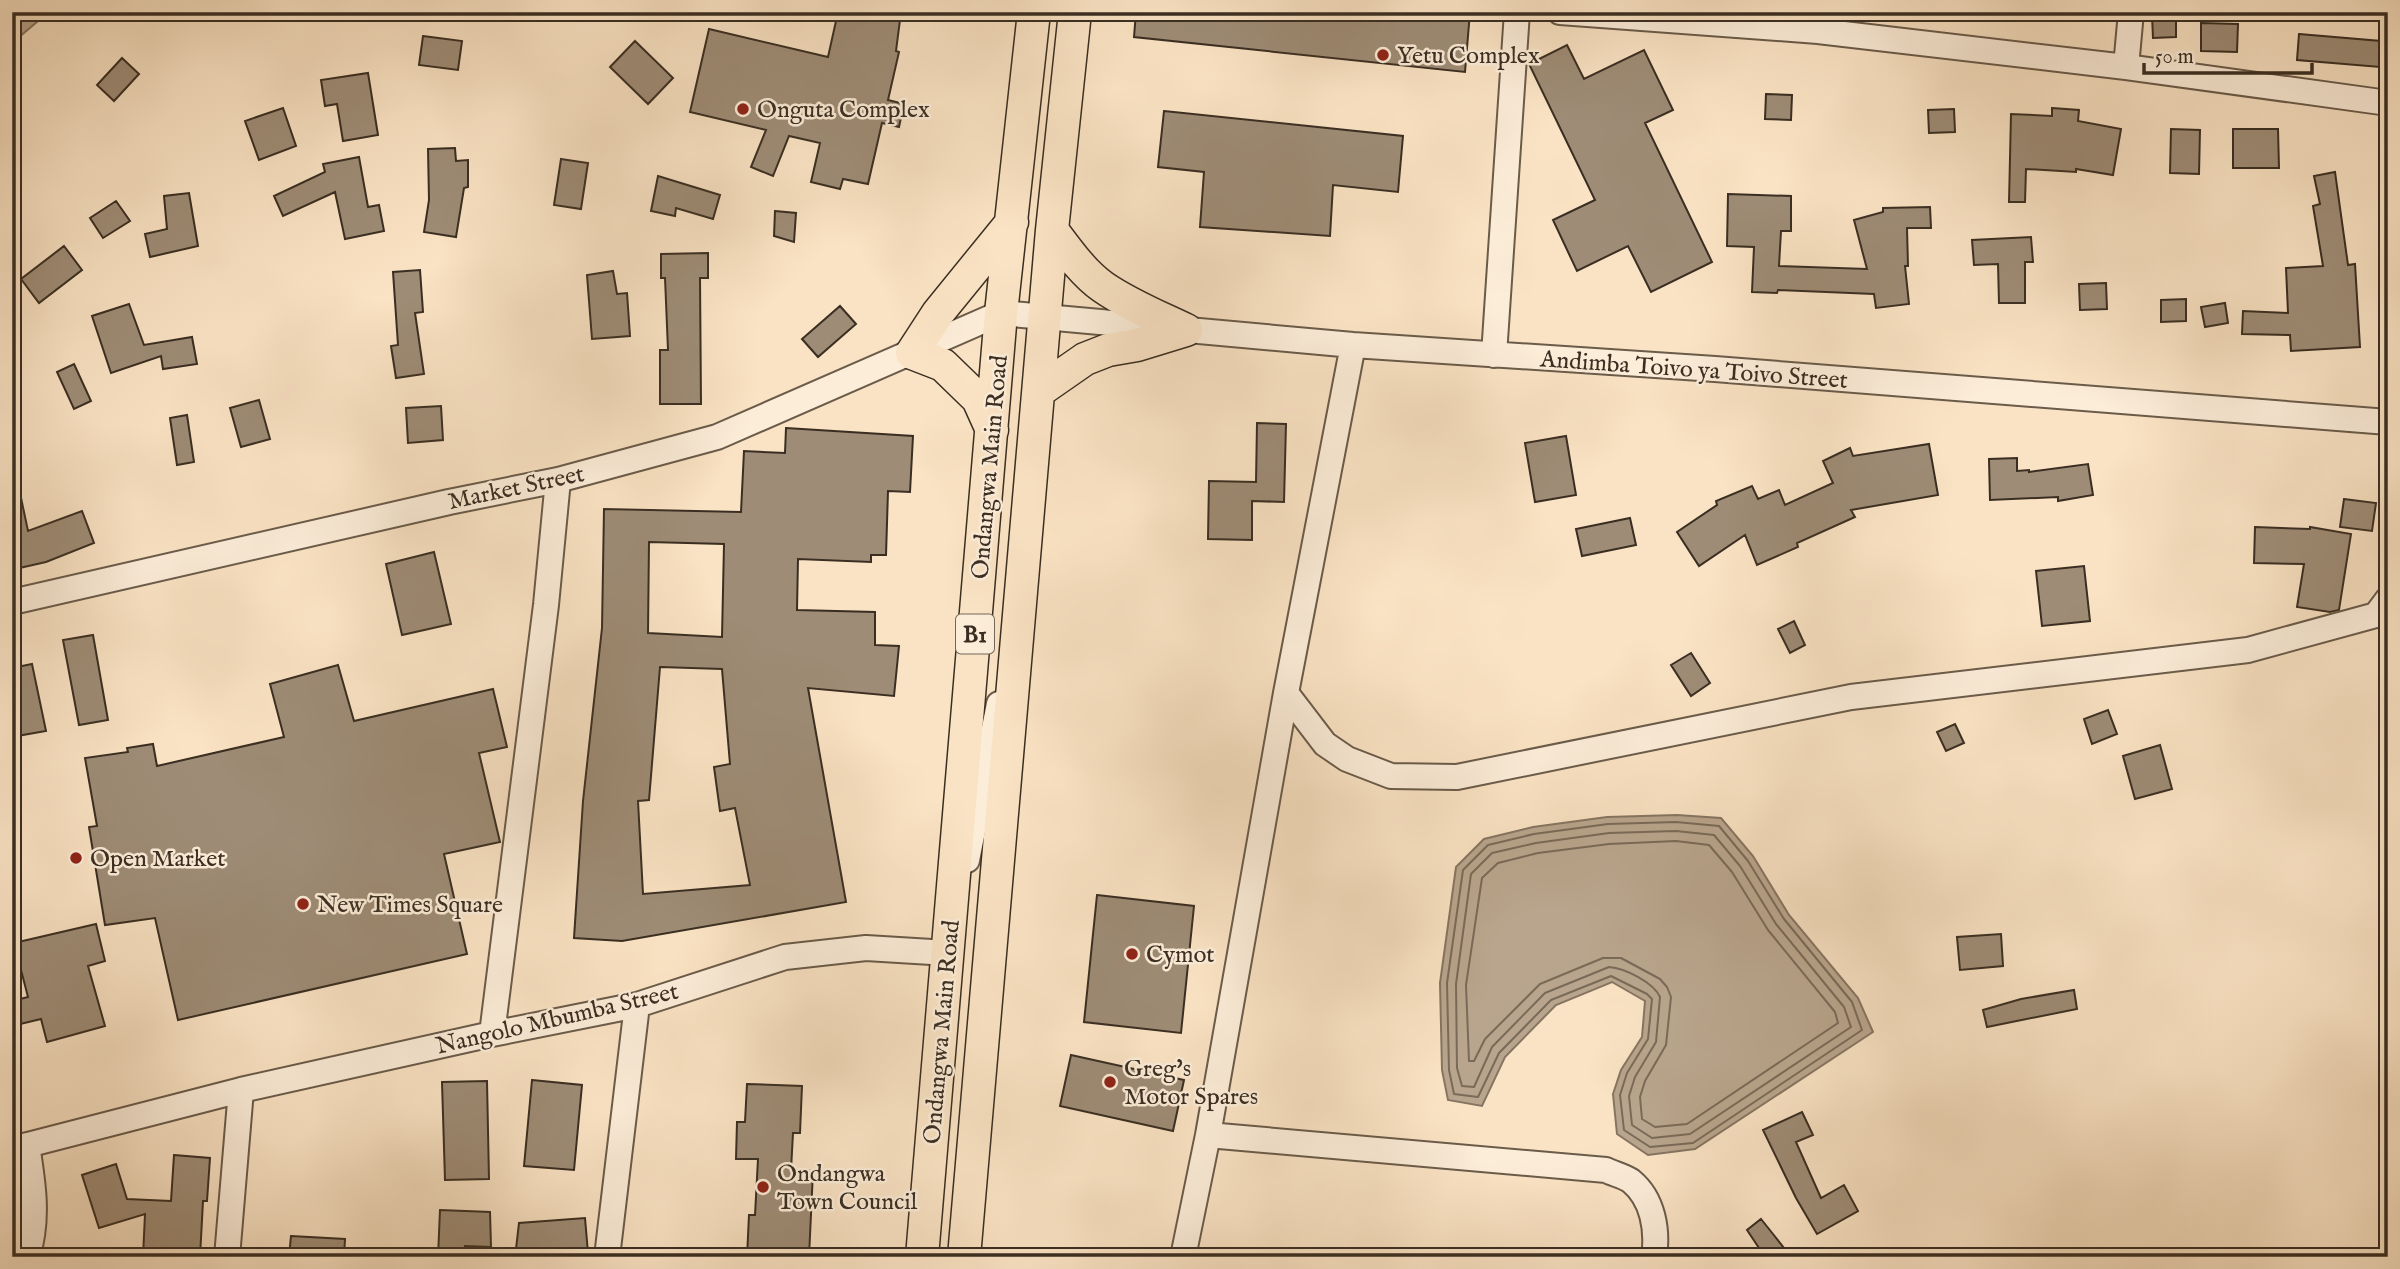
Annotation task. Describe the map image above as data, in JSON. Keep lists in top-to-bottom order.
{
  "streets": {
    "main road": ["Ondangwa Main Road", "B1"],
    "street": ["Andimba Toivo ya Toivo Street", "Market Street", "Nangolo Mbumba Street"]
  },
  "crossings": [
    ["Andimba Toivo ya Toivo Street", "Ondangwa Main Road"],
    ["Andimba Toivo ya Toivo Street", "Market Street"],
    ["Ondangwa Main Road", "Market Street"],
    ["Ondangwa Main Road", "Nangolo Mbumba Street"]
  ],
  "places": [
    "Yetu Complex",
    "Onguta Complex",
    "Open Market",
    "New Times Square",
    "Cymot",
    "Greg's Motor Spares",
    "Ondangwa Town Council"
  ],
  "scale_bar": "50 m"
}
